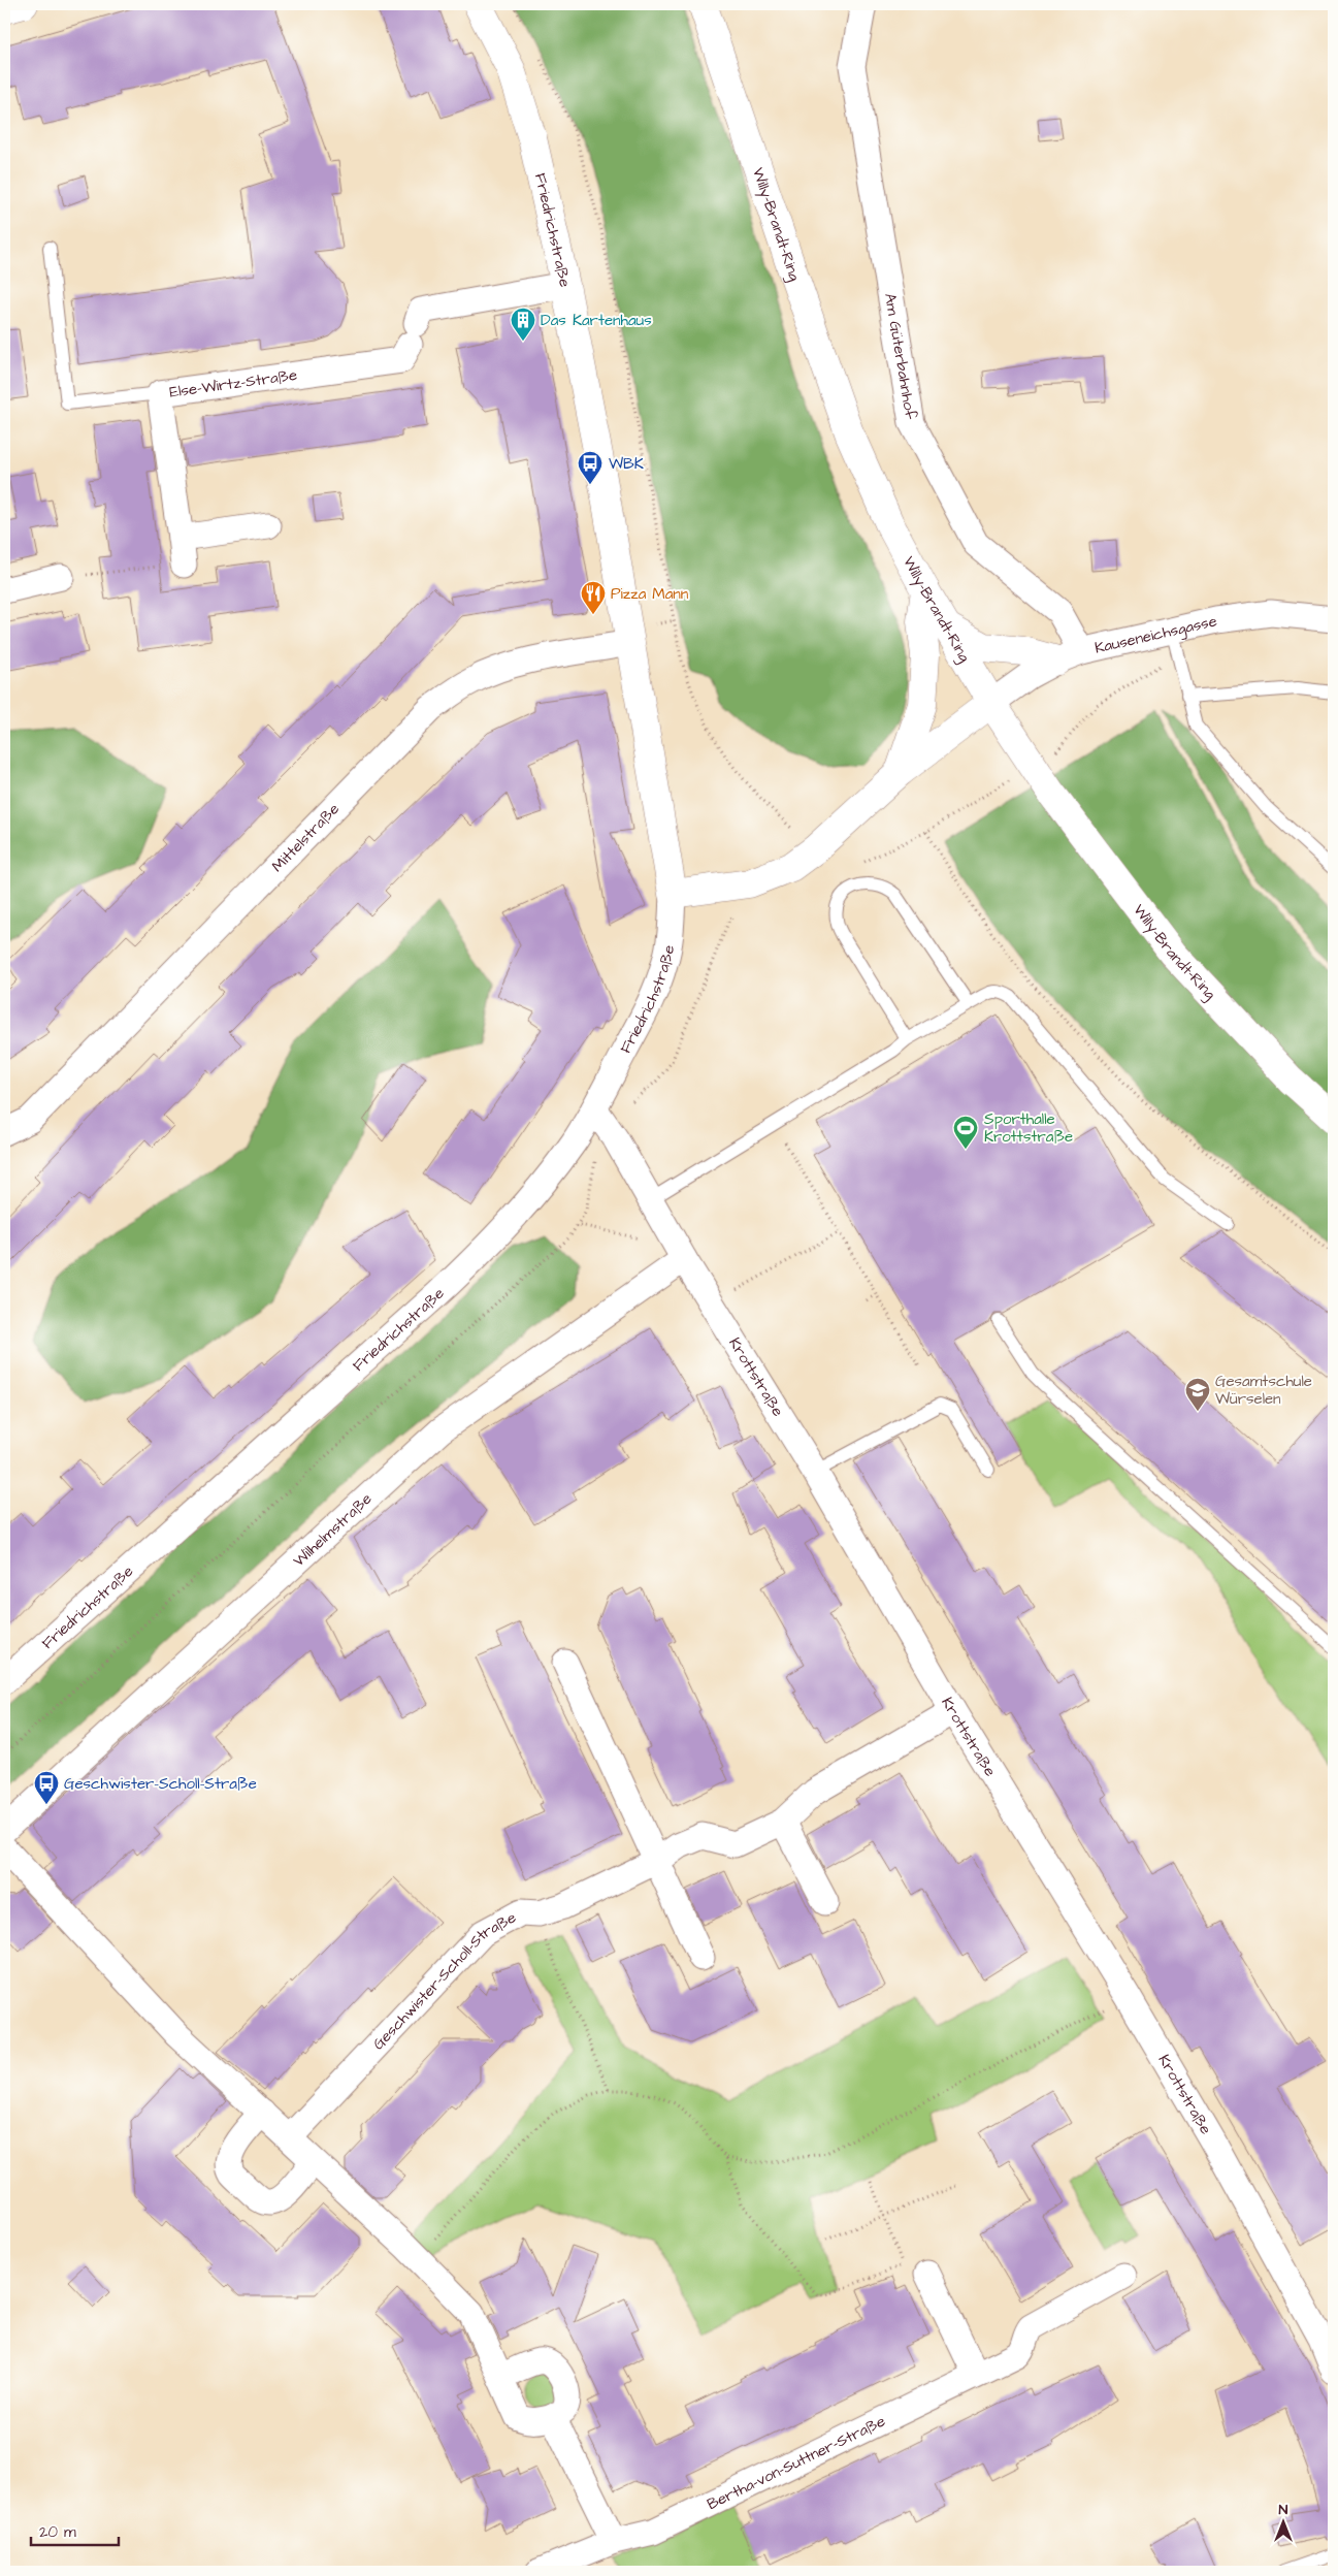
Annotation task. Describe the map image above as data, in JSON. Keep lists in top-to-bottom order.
{
  "streets": {
    "main road": ["Willy-Brandt-Ring", "Friedrichstraße"],
    "street": [
      "Am Güterbahnhof",
      "Else-Wirtz-Straße",
      "Kauseneichsgasse",
      "Mittelstraße",
      "Krottstraße",
      "Wilhelmstraße",
      "Geschwister-Scholl-Straße",
      "Bertha-von-Suttner-Straße"
    ]
  },
  "crossings": [
    ["Willy-Brandt-Ring", "Kauseneichsgasse"],
    ["Friedrichstraße", "Else-Wirtz-Straße"],
    ["Friedrichstraße", "Mittelstraße"],
    ["Friedrichstraße", "Krottstraße"],
    ["Am Güterbahnhof", "Kauseneichsgasse"],
    ["Krottstraße", "Wilhelmstraße"],
    ["Krottstraße", "Geschwister-Scholl-Straße"]
  ],
  "places": {
    "building": ["Das Kartenhaus"],
    "bus stop": ["WBK", "Geschwister-Scholl-Straße"],
    "restaurant": ["Pizza Mann"],
    "sports": ["Sporthalle Krottstraße"],
    "school or university": ["Gesamtschule Würselen"]
  },
  "scale_bar": "20 m",
  "north": "top"
}
